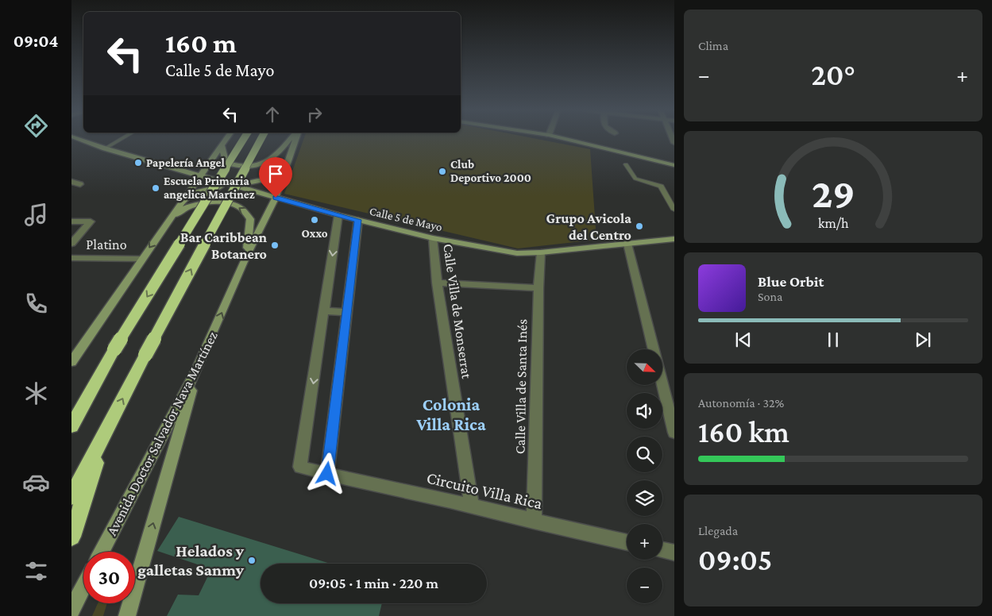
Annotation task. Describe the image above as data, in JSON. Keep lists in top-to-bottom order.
{
  "streets": {
    "main road": ["Calle 5 de Mayo", "Avenida Doctor Salvador Nava Martínez"],
    "street": [
      "Platino",
      "Calle Villa de Monserrat",
      "Calle Villa de Santa Inés",
      "Circuito Villa Rica"
    ]
  },
  "crossings": [
    ["Calle 5 de Mayo", "Calle Villa de Monserrat"],
    ["Calle 5 de Mayo", "Calle Villa de Santa Inés"],
    ["Calle 5 de Mayo", "Avenida Doctor Salvador Nava Martínez"],
    ["Calle 5 de Mayo", "Circuito Villa Rica"],
    ["Calle Villa de Monserrat", "Circuito Villa Rica"],
    ["Calle Villa de Santa Inés", "Circuito Villa Rica"]
  ],
  "districts": ["Colonia Villa Rica"],
  "places": [
    "Papelería Angel",
    "Club Deportivo 2000",
    "Escuela Primaria angelica Martinez",
    "Oxxo",
    "Grupo Avicola del Centro",
    "Bar Caribbean Botanero",
    "Helados y galletas Sanmy"
  ],
  "north": "bottom right",
  "page": {
    "tabs": "09:04",
    "tile": [
      "Clima",
      ["Autonomía · 32%", "160 km"],
      ["Llegada", "09:05"]
    ],
    "turn": ["160 m", "Calle 5 de Mayo"],
    "heat": ["−", "20°", "+"],
    "song": ["Blue Orbit", "Sona"],
    "map_buttons": ["+", "−"],
    "limit": "30",
    "trip": "09:05 · 1 min · 220 m",
    "gauge": ["29", "km/h"]
  }
}
